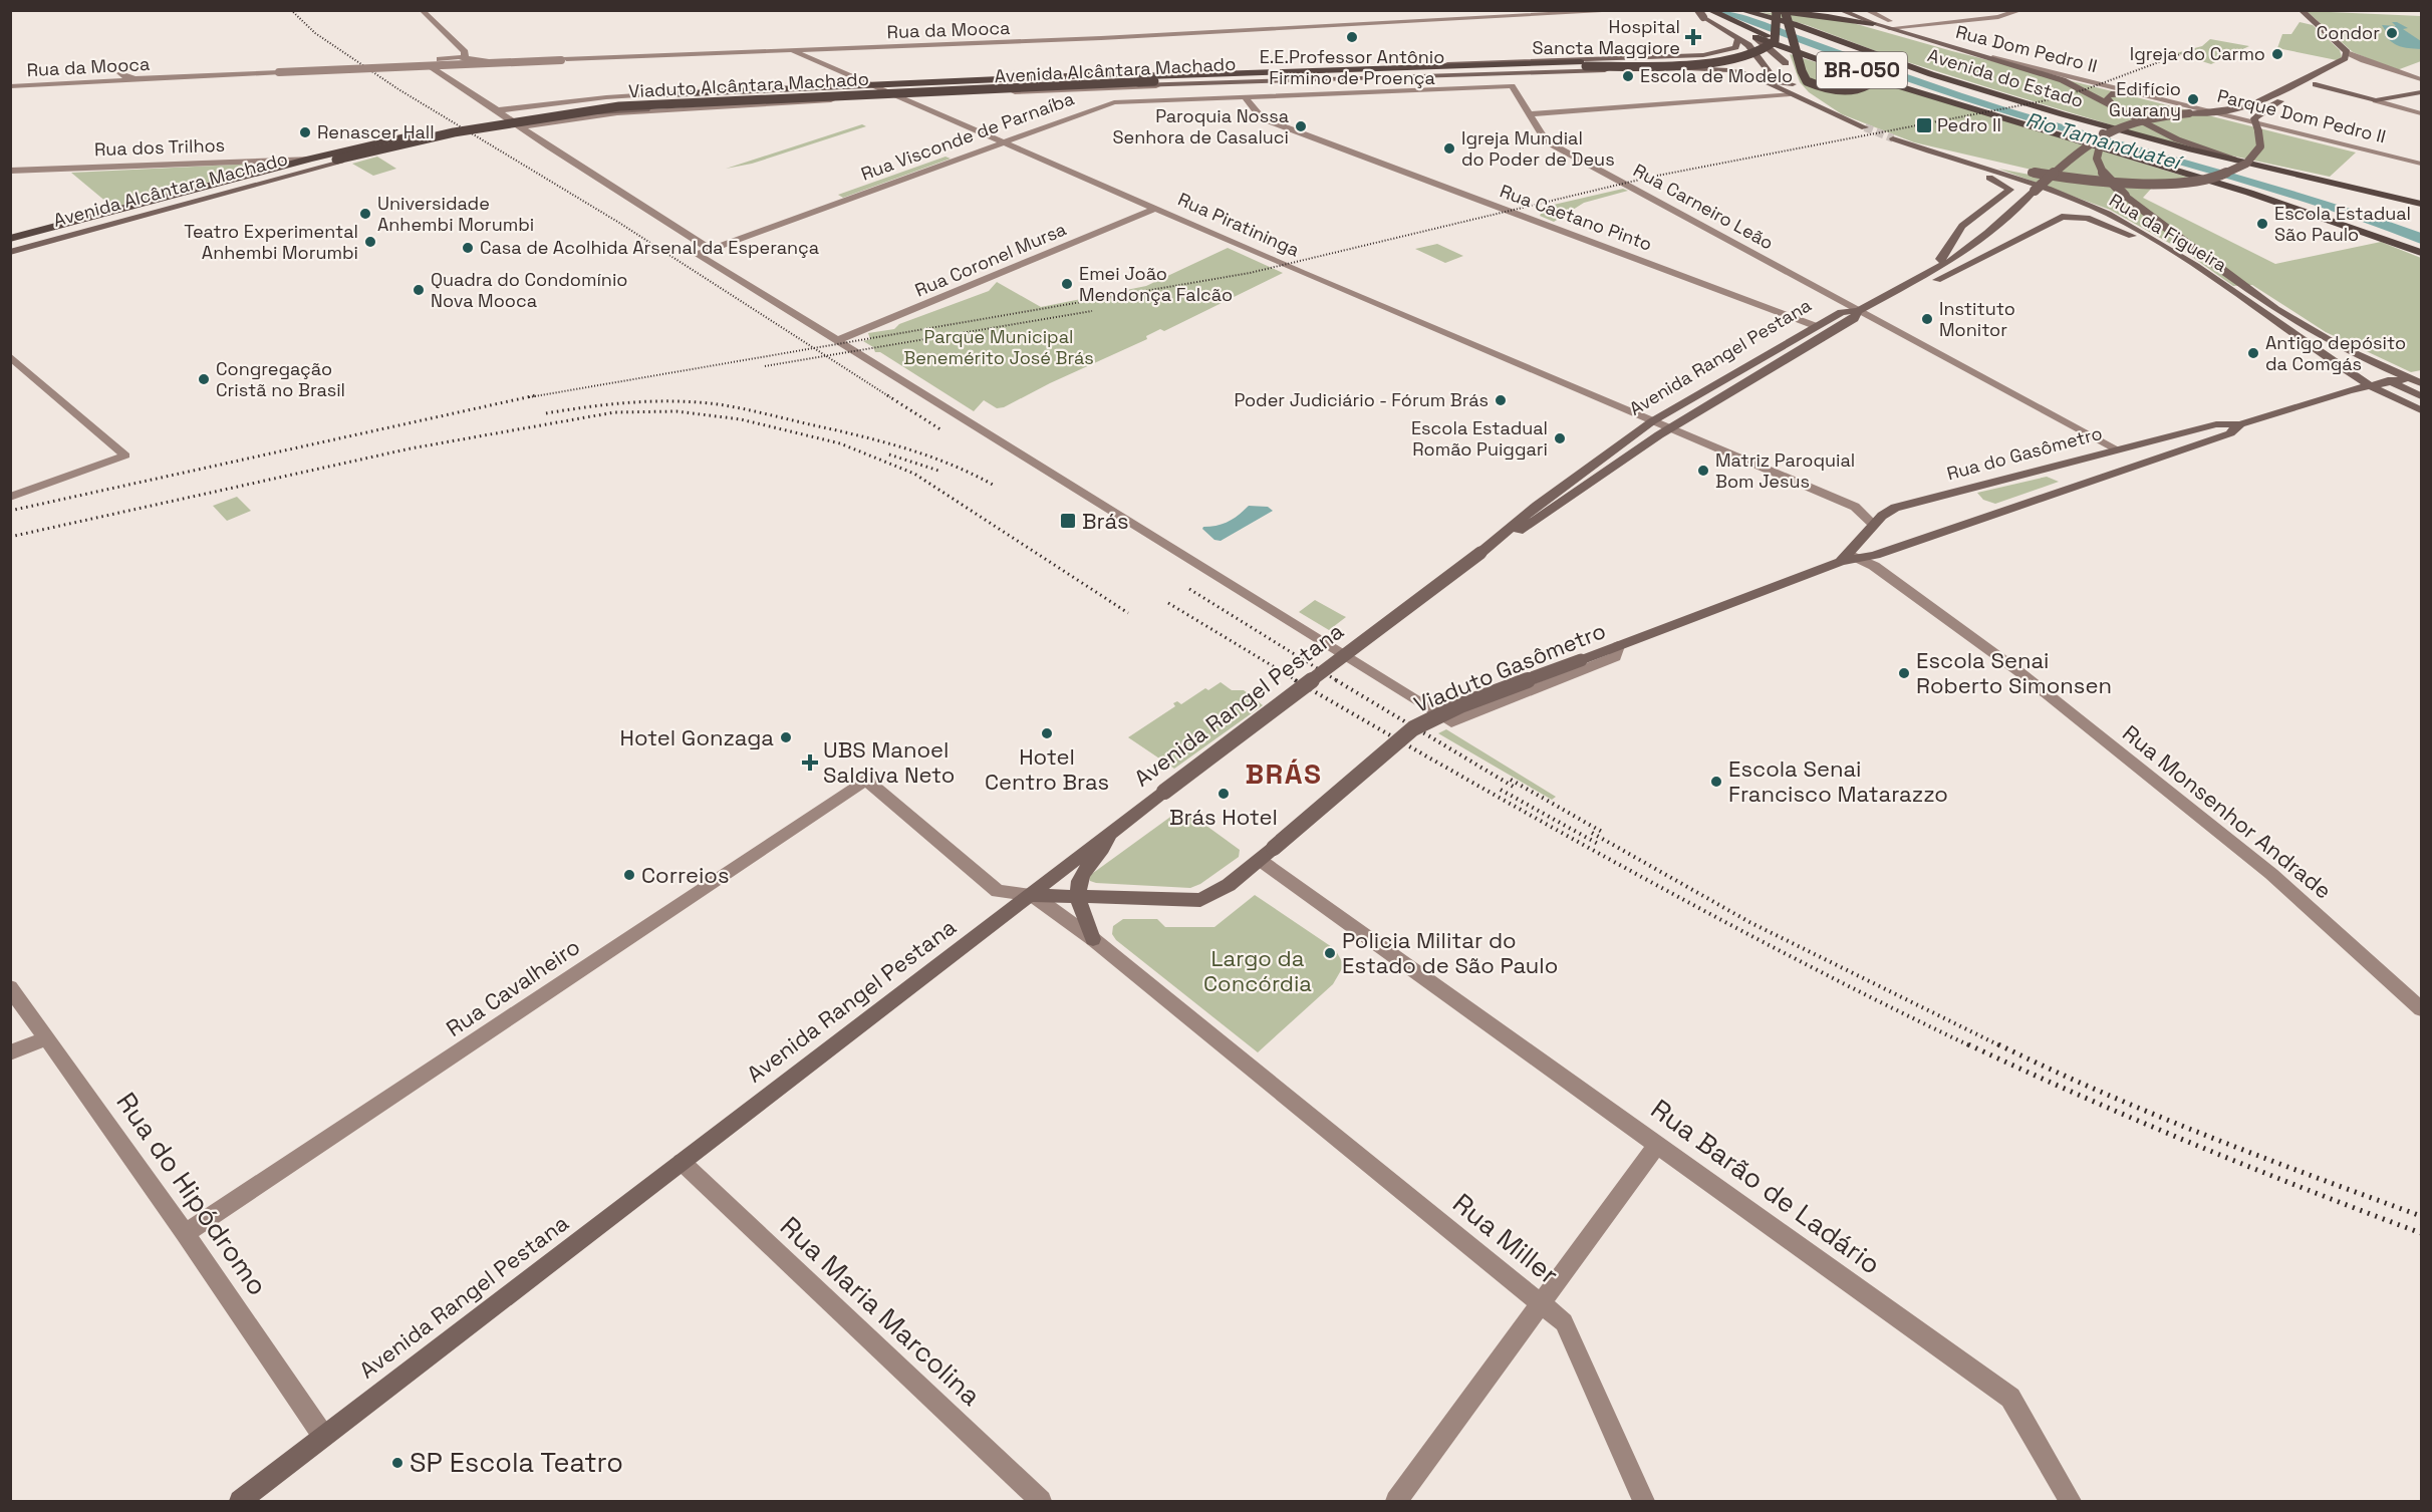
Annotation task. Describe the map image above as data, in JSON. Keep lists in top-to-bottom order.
{
  "streets": {
    "highway": [
      "Avenida Alcântara Machado",
      "BR-050",
      "Avenida do Estado",
      "Viaduto Alcântara Machado"
    ],
    "main road": [
      "Rua Dom Pedro II",
      "Rua Caetano Pinto",
      "Rua da Figueira",
      "Avenida Rangel Pestana",
      "Rua do Gasômetro",
      "Viaduto Gasômetro"
    ],
    "street": [
      "Rua da Mooca",
      "Parque Dom Pedro II",
      "Rua Visconde de Parnaíba",
      "Rua dos Trilhos",
      "Rua Carneiro Leão",
      "Rua Piratininga",
      "Rua Coronel Mursa",
      "Rua Monsenhor Andrade",
      "Rua Cavalheiro",
      "Rua Barão de Ladário",
      "Rua do Hipódromo",
      "Rua Miller",
      "Rua Maria Marcolina"
    ]
  },
  "crossings": [
    ["Rua da Mooca", "Rua Piratininga"],
    ["Rua Dom Pedro II", "Avenida do Estado"],
    ["Rua Dom Pedro II", "Parque Dom Pedro II"],
    ["Avenida Alcântara Machado", "Viaduto Alcântara Machado"],
    ["Avenida Alcântara Machado", "Rua dos Trilhos"],
    ["Avenida Alcântara Machado", "Rua Piratininga"],
    ["Rua Visconde de Parnaíba", "Rua Carneiro Leão"],
    ["Rua Visconde de Parnaíba", "Rua Caetano Pinto"],
    ["Rua Visconde de Parnaíba", "Rua Piratininga"],
    ["Rua Visconde de Parnaíba", "Rua Coronel Mursa"],
    ["Rua Visconde de Parnaíba", "Rua do Gasômetro"],
    ["Rua Carneiro Leão", "Avenida Rangel Pestana"],
    ["Rua Carneiro Leão", "Rua do Gasômetro"],
    ["Rua Caetano Pinto", "Avenida Rangel Pestana"],
    ["Rua Piratininga", "Rua Coronel Mursa"],
    ["Rua Piratininga", "Avenida Rangel Pestana"],
    ["Rua Piratininga", "Rua do Gasômetro"],
    ["Rua da Figueira", "Avenida Rangel Pestana"],
    ["Rua da Figueira", "Rua do Gasômetro"],
    ["Rua Coronel Mursa", "Rua do Gasômetro"],
    ["Avenida Rangel Pestana", "Rua Cavalheiro"],
    ["Avenida Rangel Pestana", "Rua do Hipódromo"],
    ["Avenida Rangel Pestana", "Rua Maria Marcolina"],
    ["Rua do Gasômetro", "Viaduto Gasômetro"],
    ["Rua do Gasômetro", "Rua Monsenhor Andrade"],
    ["Viaduto Gasômetro", "Rua Barão de Ladário"],
    ["Rua Cavalheiro", "Rua do Hipódromo"]
  ],
  "districts": ["BRÁS"],
  "water": ["Rio Tamanduateí"],
  "parks": ["Parque Municipal Benemérito José Brás", "Largo da Concórdia"],
  "places": {
    "other": [
      "Condor",
      "E.E.Professor Antônio Firmino de Proença",
      "Igreja do Carmo",
      "Escola de Modelo",
      "Edifício Guarany",
      "Paroquia Nossa Senhora de Casaluci",
      "Renascer Hall",
      "Igreja Mundial do Poder de Deus",
      "Universidade Anhembi Morumbi",
      "Escola Estadual São Paulo",
      "Teatro Experimental Anhembi Morumbi",
      "Casa de Acolhida Arsenal da Esperança",
      "Emei João Mendonça Falcão",
      "Quadra do Condomínio Nova Mooca",
      "Instituto Monitor",
      "Antigo depósito da Comgás",
      "Congregação Cristã no Brasil",
      "Poder Judiciário - Fórum Brás",
      "Escola Estadual Romão Puiggari",
      "Matriz Paroquial Bom Jesus",
      "Escola Senai Roberto Simonsen",
      "Hotel Centro Bras",
      "Hotel Gonzaga",
      "Escola Senai Francisco Matarazzo",
      "Brás Hotel",
      "Correios",
      "Policia Militar do Estado de São Paulo",
      "SP Escola Teatro"
    ],
    "health": ["Hospital Sancta Maggiore", "UBS Manoel Saldiva Neto"],
    "transit": ["Pedro II", "Brás"]
  }
}
